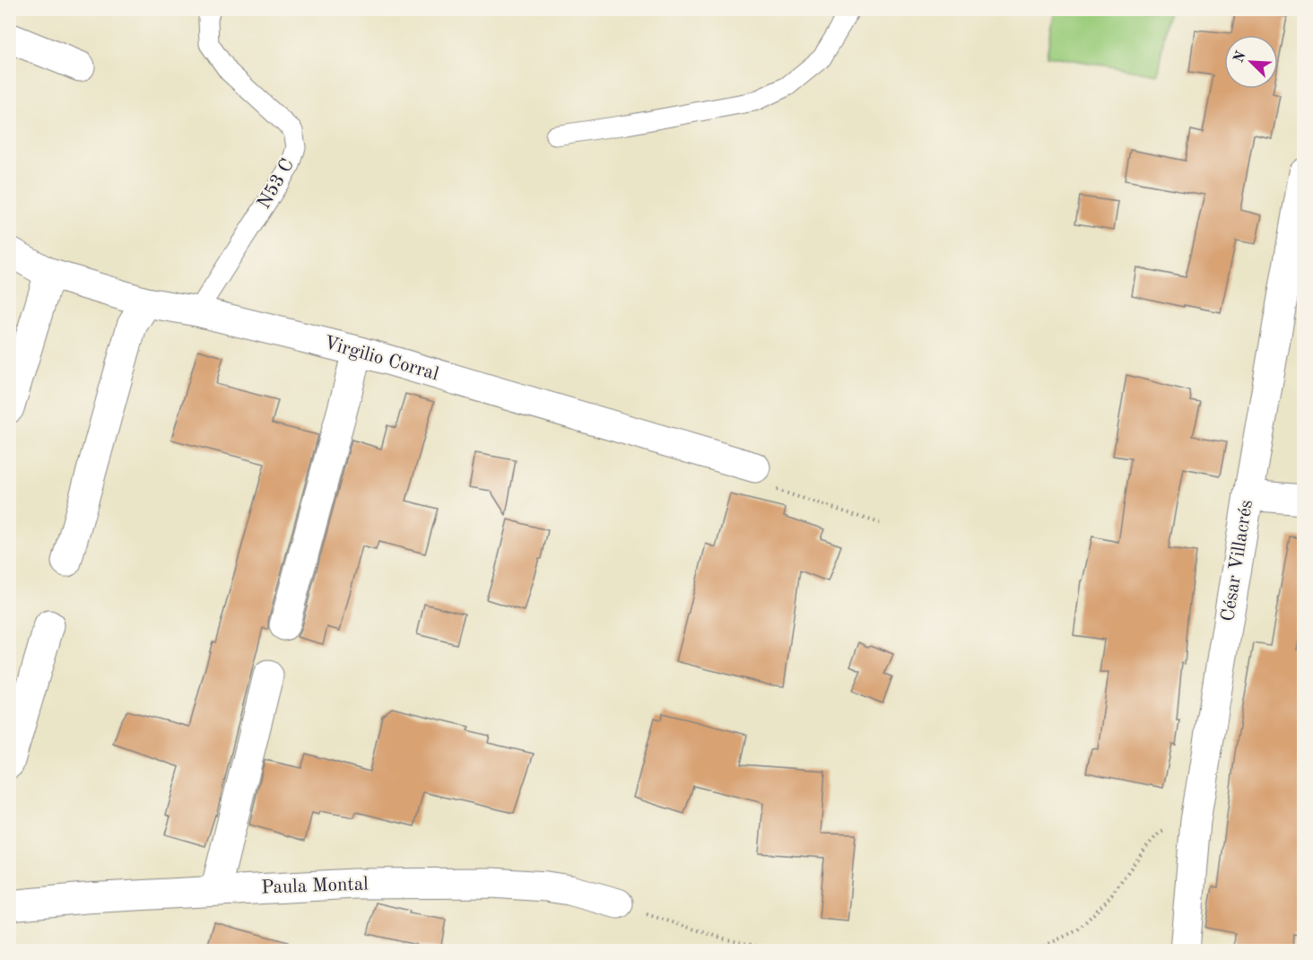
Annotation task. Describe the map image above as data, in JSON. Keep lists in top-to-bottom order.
{
  "streets": {
    "street": ["Virgilio Corral", "César Villacrés", "Paula Montal"],
    "lane": ["N53 C"]
  },
  "crossings": [
    ["N53 C", "Virgilio Corral"]
  ],
  "north": "top left"
}
